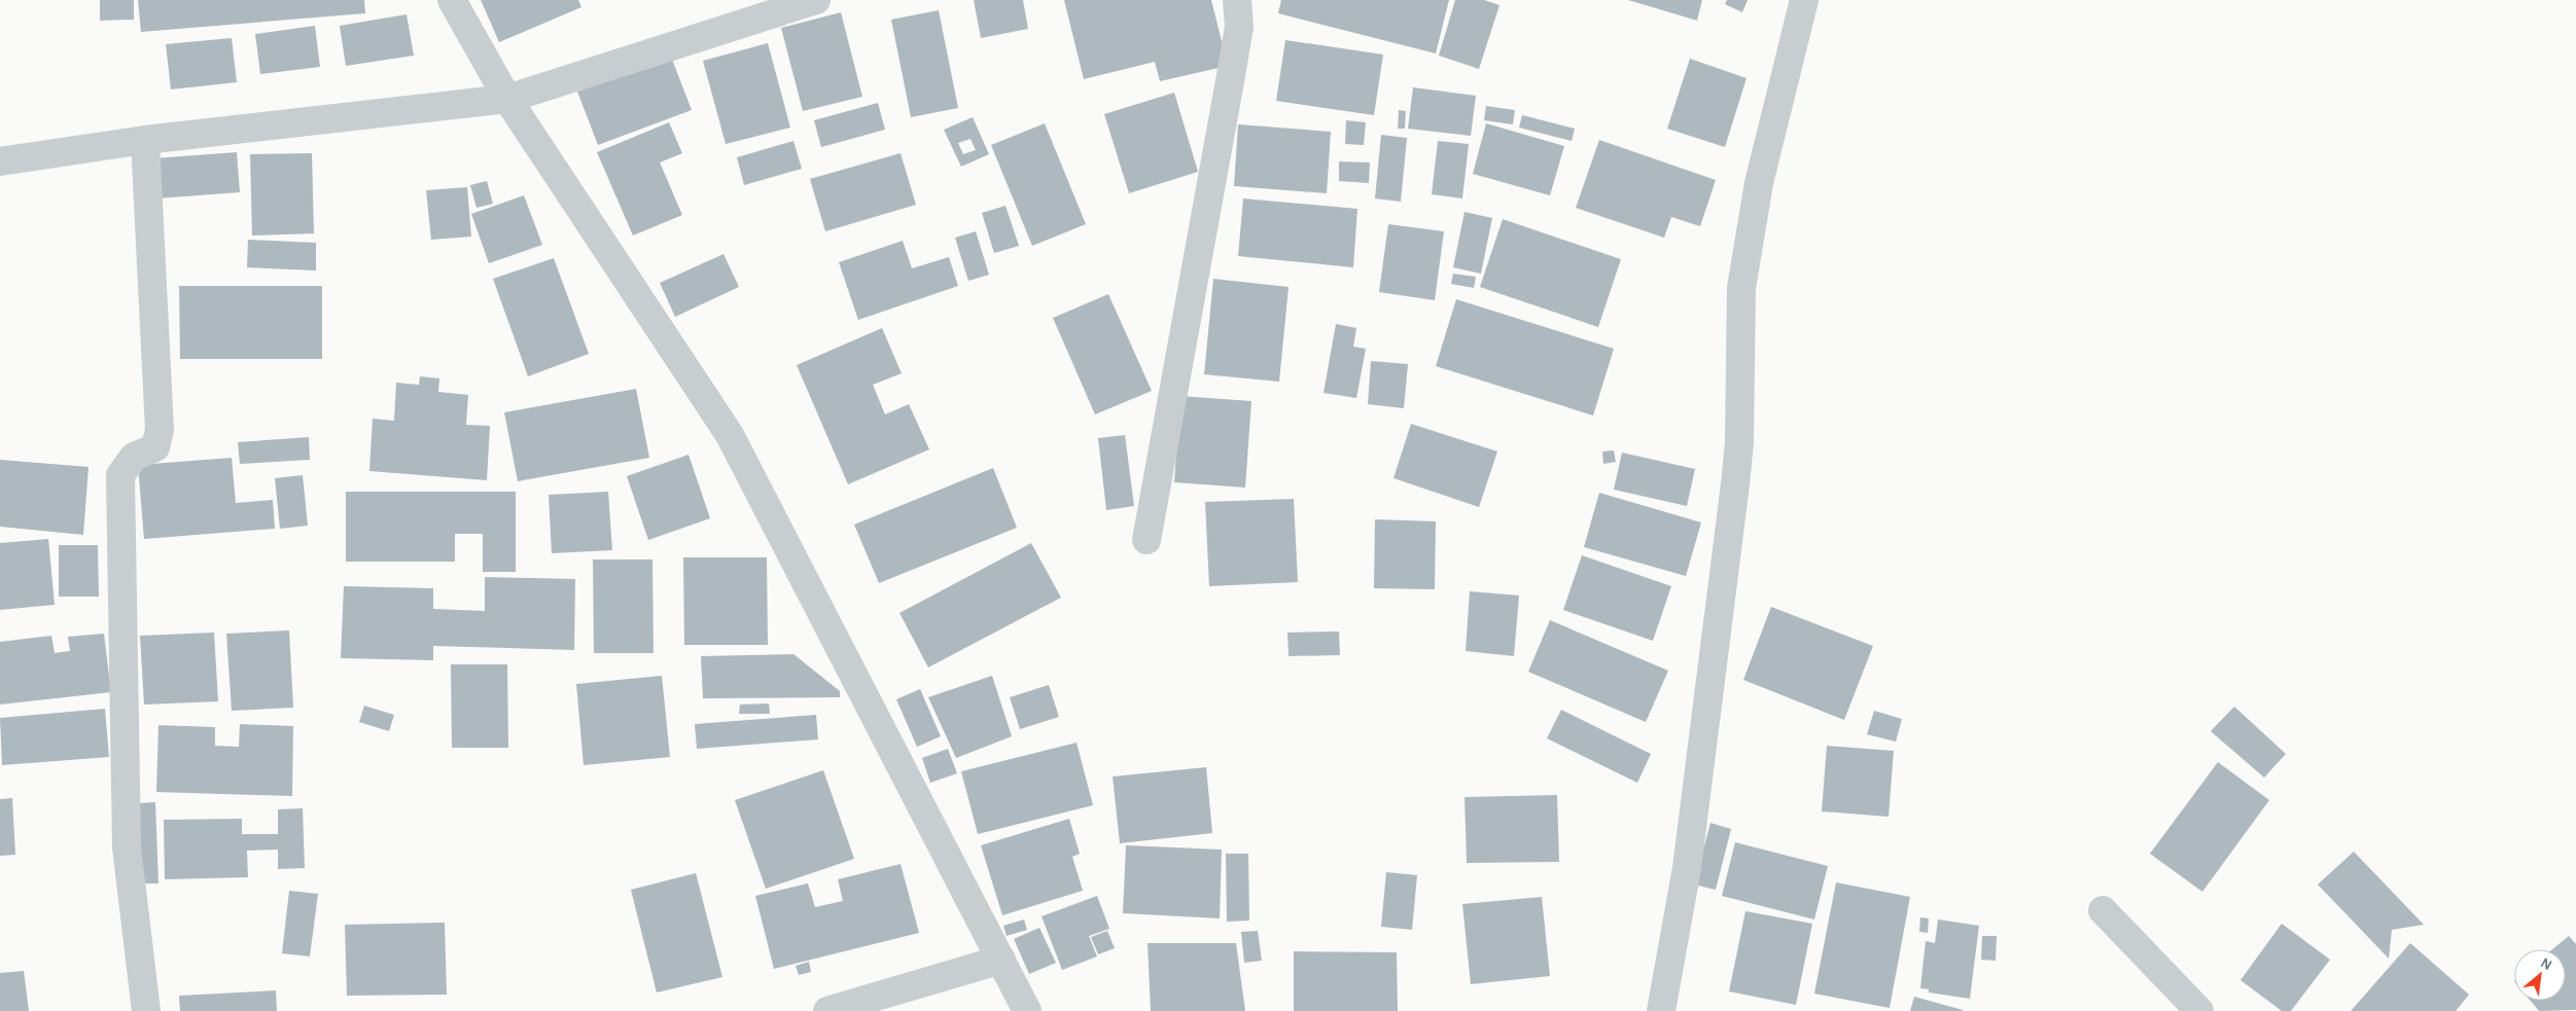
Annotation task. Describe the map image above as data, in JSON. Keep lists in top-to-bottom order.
{
  "north": "top right"
}
